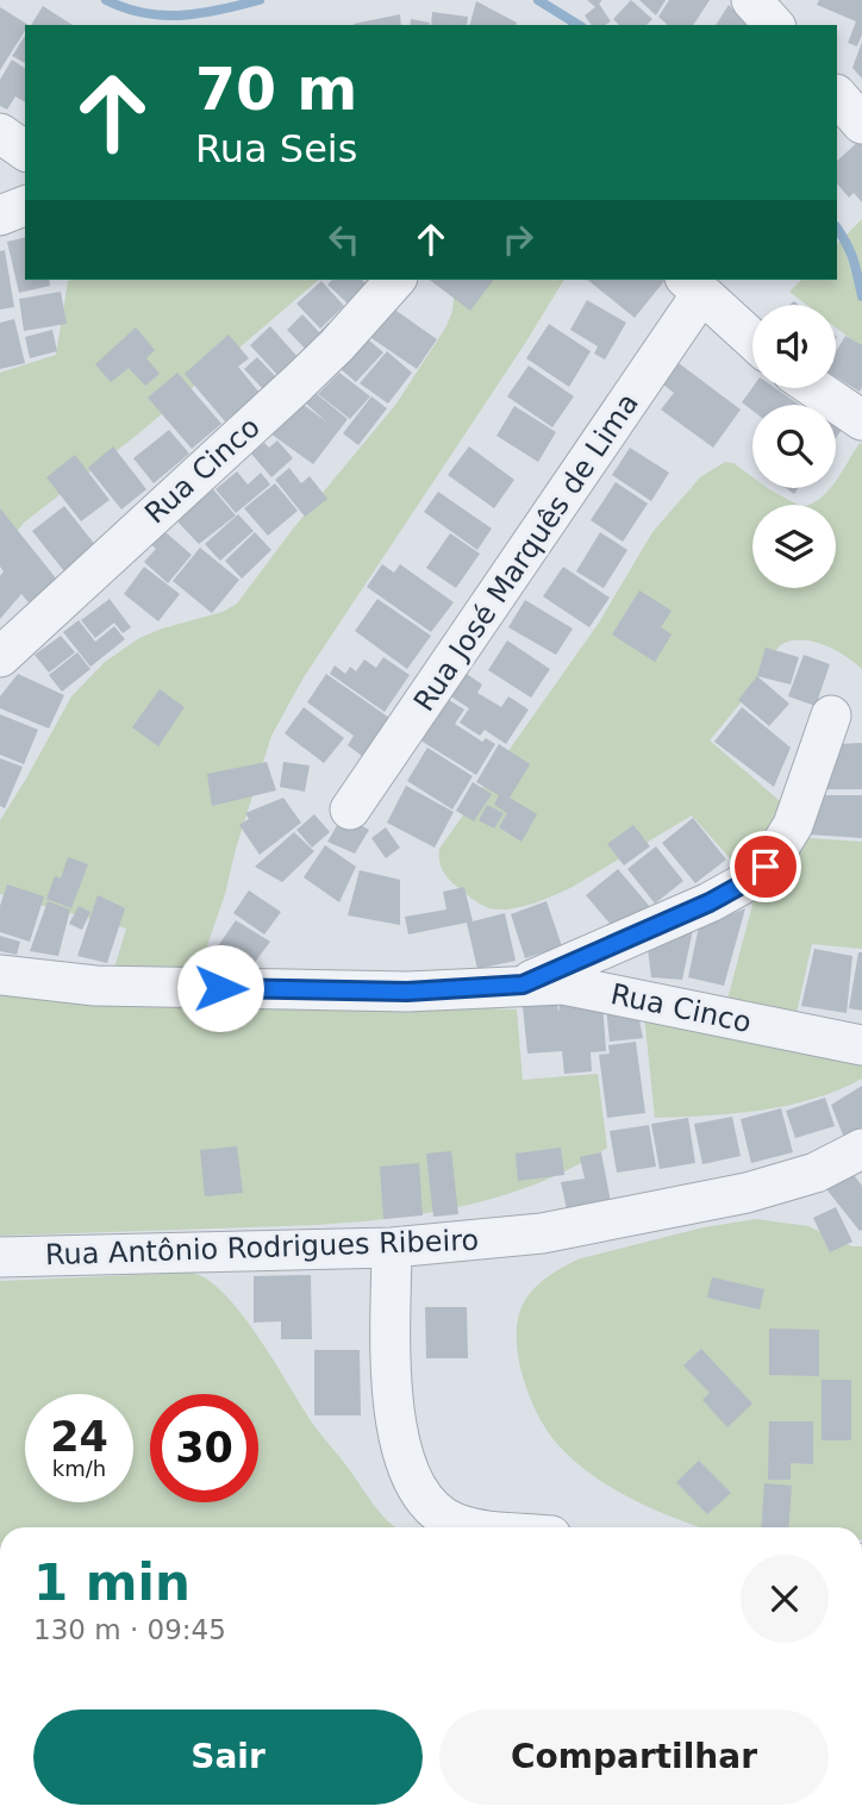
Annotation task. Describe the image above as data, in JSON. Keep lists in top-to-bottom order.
{
  "streets": {
    "street": ["Rua Cinco", "Rua José Marquês de Lima", "Rua Antônio Rodrigues Ribeiro"]
  },
  "page": {
    "turn": ["70 m", "Rua Seis"],
    "speed": "24 km/h",
    "limit": "30",
    "heading": ["1 min", "130 m · 09:45"],
    "buttons": ["Sair", "Compartilhar"]
  }
}
